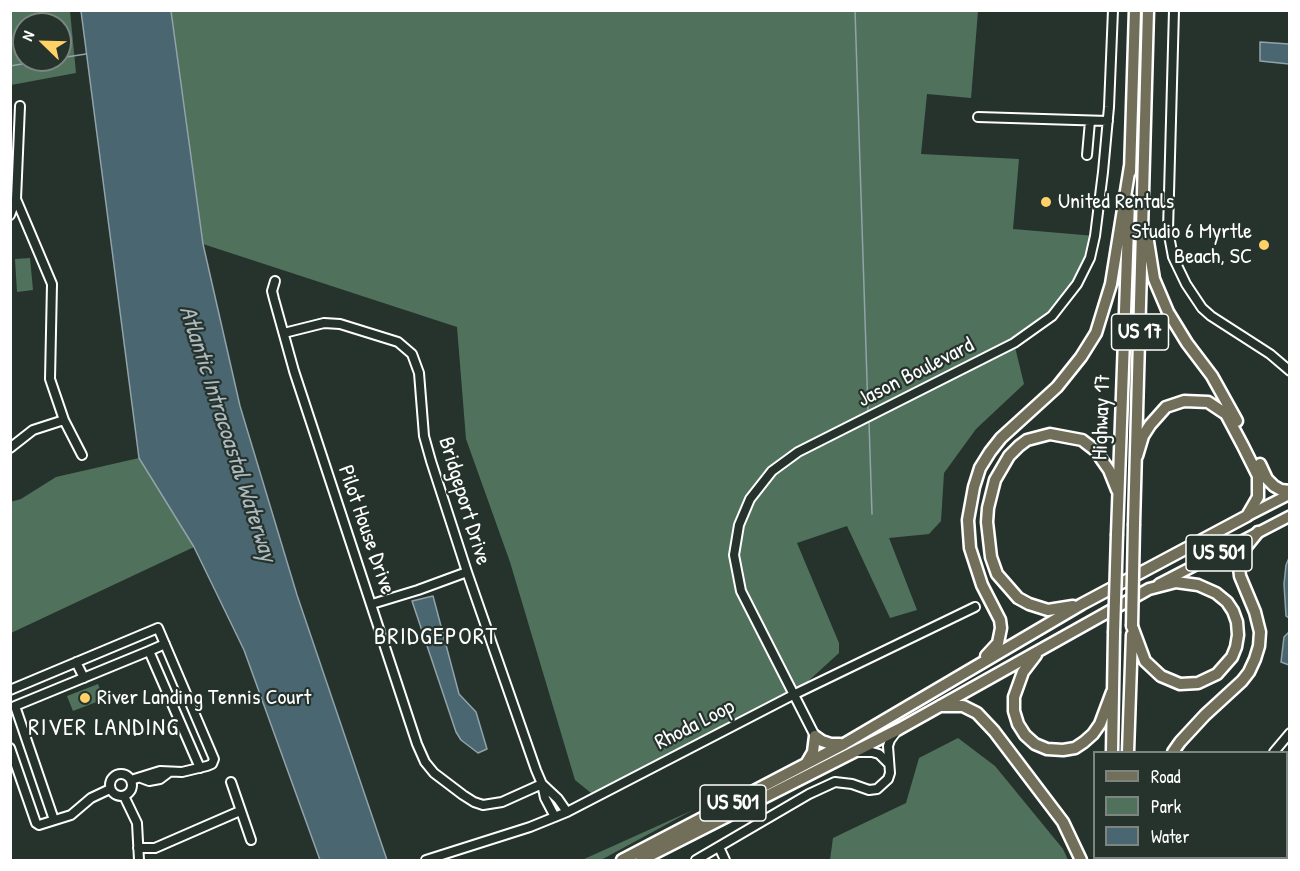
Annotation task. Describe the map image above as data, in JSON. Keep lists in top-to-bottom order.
{
  "streets": {
    "highway": ["US 17", "Highway 17", "US 501"],
    "street": [
      "Jason Boulevard",
      "Bridgeport Drive",
      "Pilot House Drive",
      "Rhoda Loop"
    ]
  },
  "crossings": [
    ["Jason Boulevard", "Rhoda Loop"],
    ["Bridgeport Drive", "Pilot House Drive"],
    ["Bridgeport Drive", "Rhoda Loop"]
  ],
  "districts": ["BRIDGEPORT", "RIVER LANDING"],
  "water": ["Atlantic Intracoastal Waterway"],
  "places": ["United Rentals", "Studio 6 Myrtle Beach, SC", "River Landing Tennis Court"],
  "legend": ["Road", "Park", "Water"],
  "north": "top left"
}
